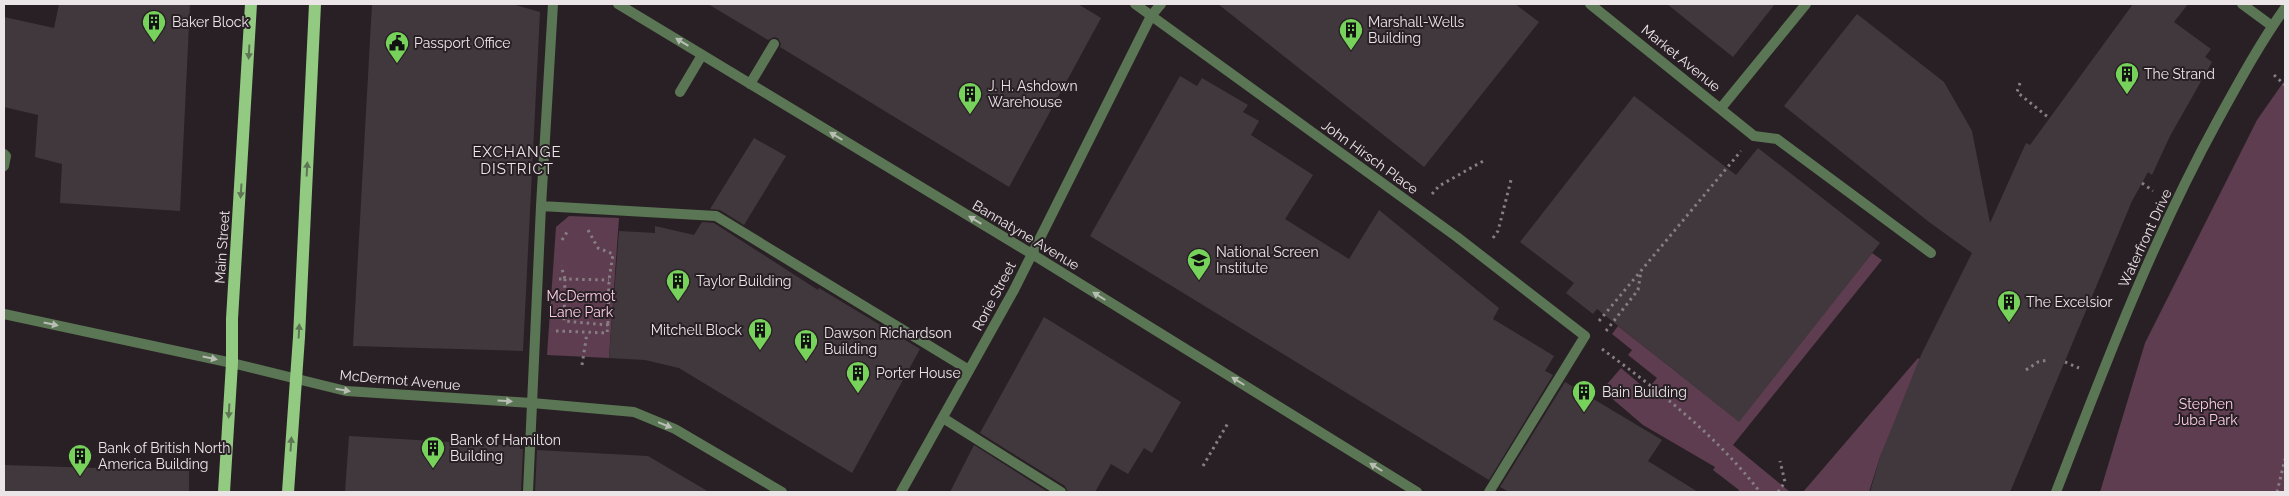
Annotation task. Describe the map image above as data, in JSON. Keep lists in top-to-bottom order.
{
  "streets": {
    "main road": ["Main Street"],
    "street": [
      "Market Avenue",
      "John Hirsch Place",
      "Bannatyne Avenue",
      "Waterfront Drive",
      "Rorie Street",
      "McDermot Avenue"
    ]
  },
  "crossings": [
    ["John Hirsch Place", "Rorie Street"],
    ["Bannatyne Avenue", "Rorie Street"],
    ["Main Street", "McDermot Avenue"]
  ],
  "one_way": ["Bannatyne Avenue", "McDermot Avenue"],
  "districts": ["EXCHANGE DISTRICT"],
  "parks": ["McDermot Lane Park", "Stephen Juba Park"],
  "places": {
    "building": [
      "Baker Block",
      "Marshall-Wells Building",
      "The Strand",
      "J. H. Ashdown Warehouse",
      "Taylor Building",
      "The Excelsior",
      "Mitchell Block",
      "Dawson Richardson Building",
      "Porter House",
      "Bain Building",
      "Bank of Hamilton Building",
      "Bank of British North America Building"
    ],
    "public building": ["Passport Office"],
    "school or university": ["National Screen Institute"]
  }
}
